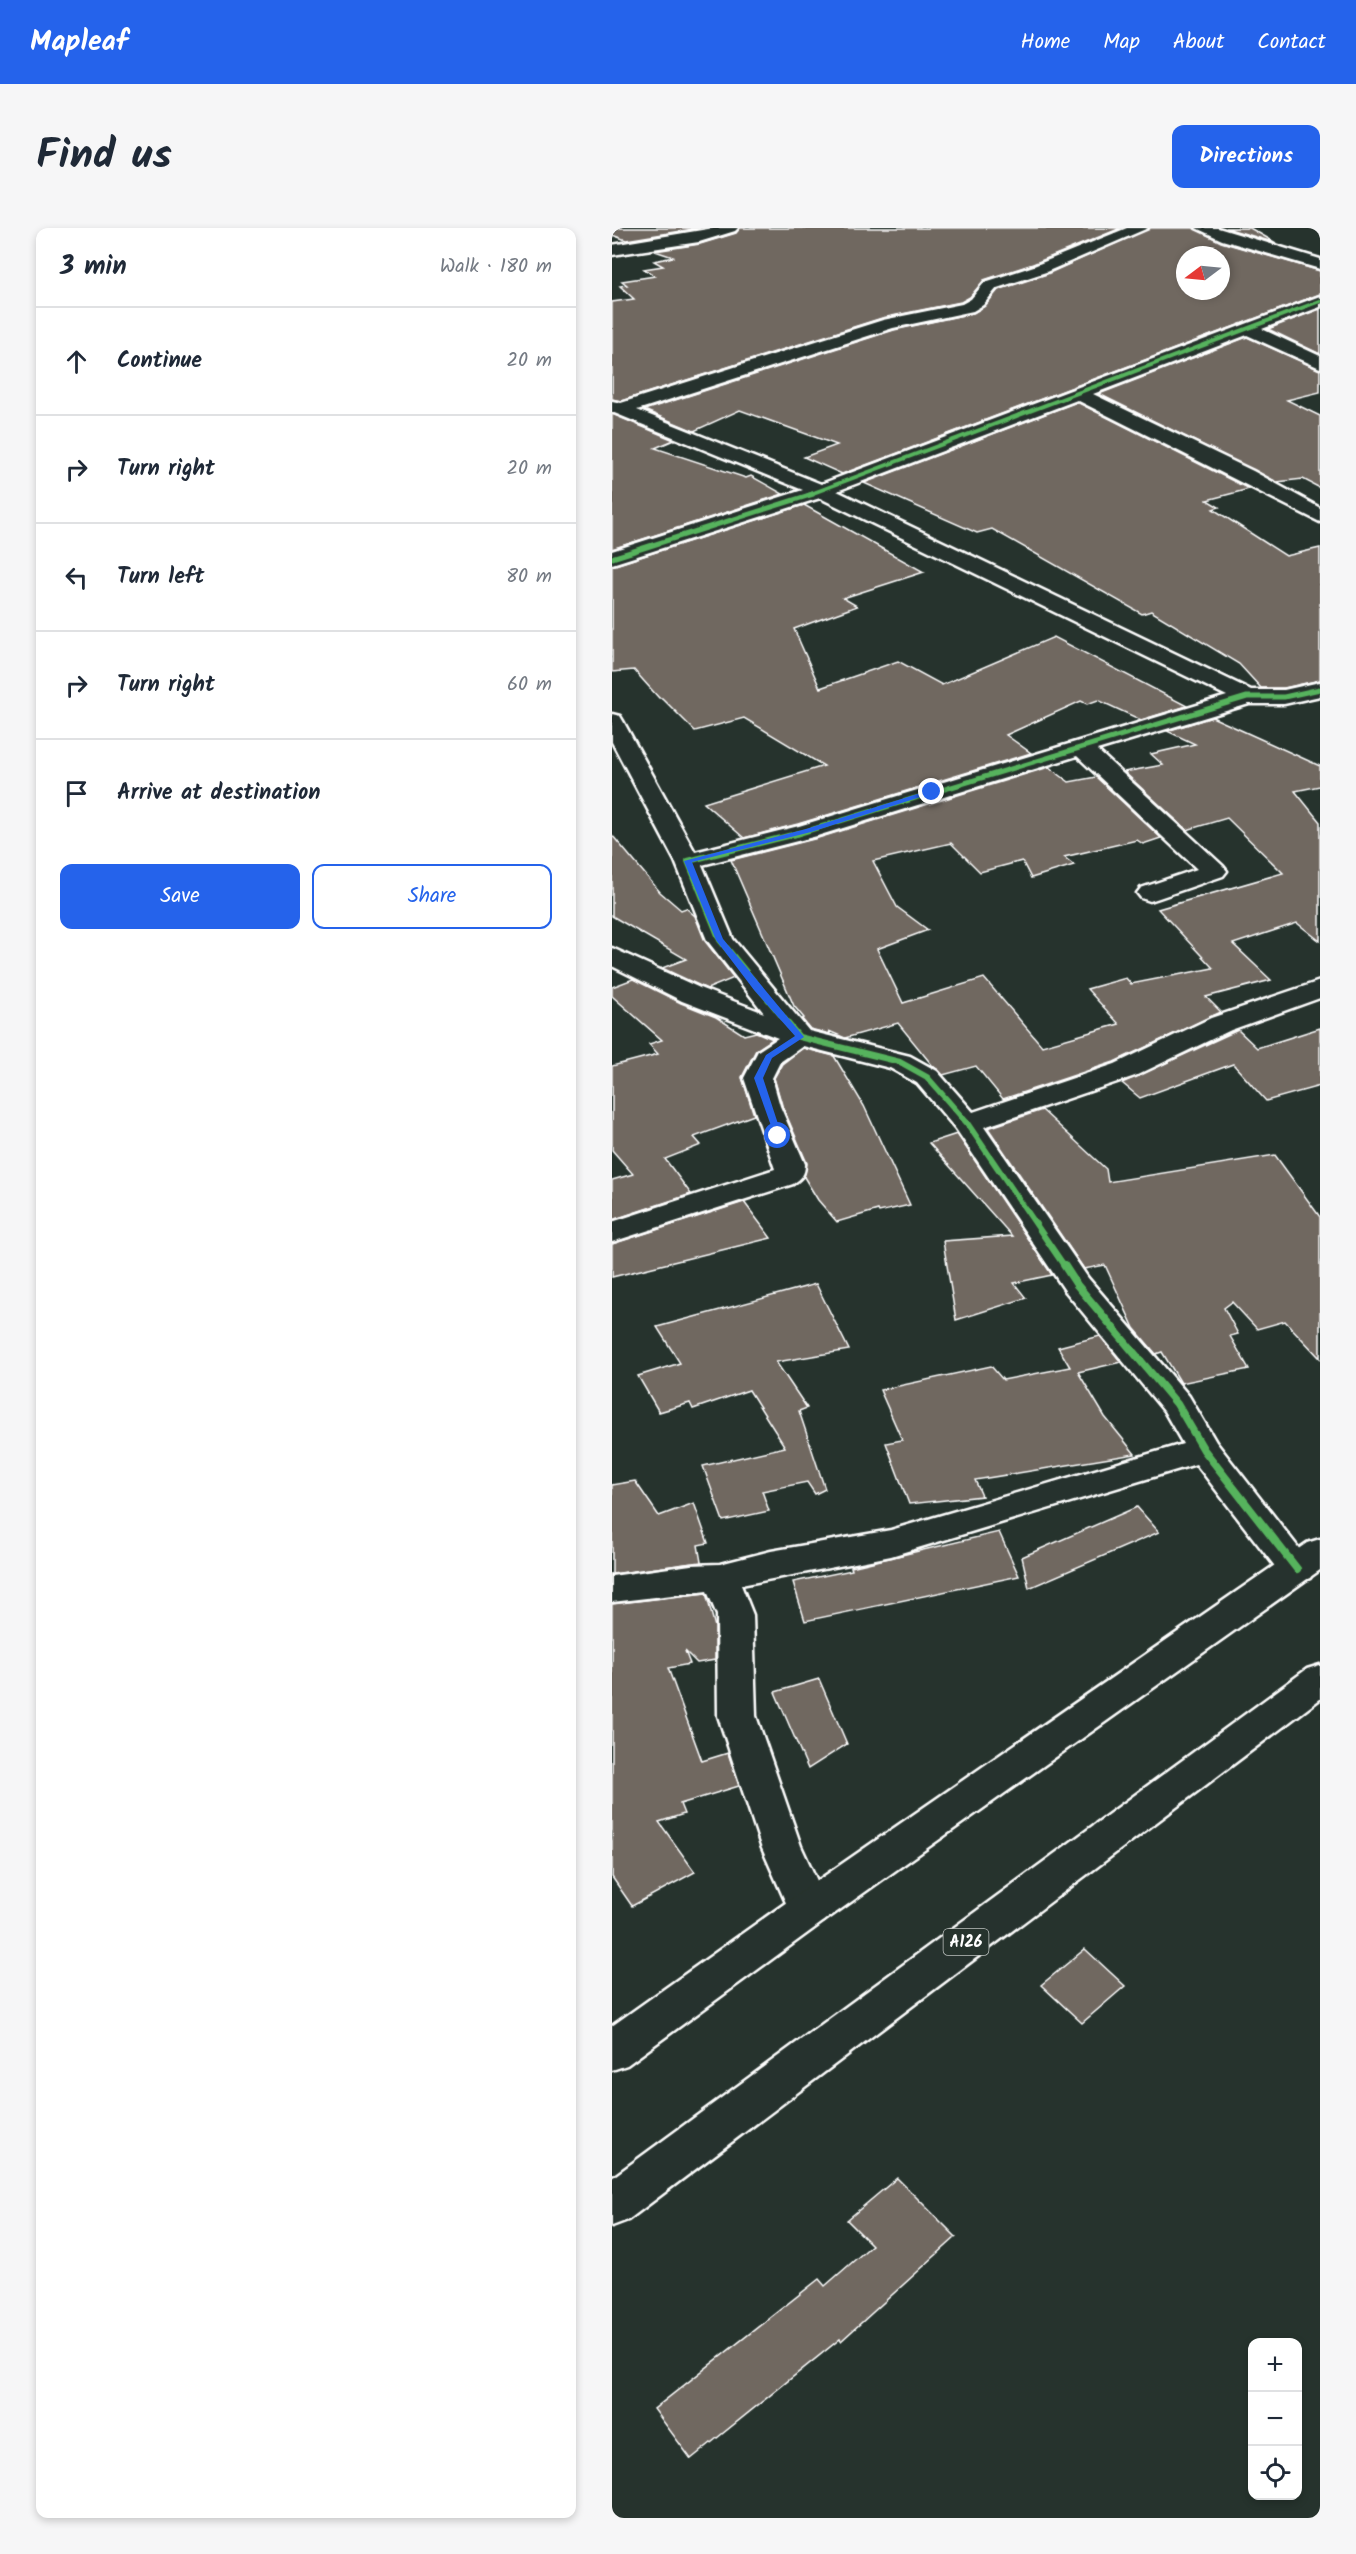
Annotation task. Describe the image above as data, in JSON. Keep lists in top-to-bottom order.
{
  "streets": {
    "main road": ["A126"]
  },
  "north": "left",
  "page": {
    "header": "Mapleaf",
    "nav": [
      "Home",
      "Map",
      "About",
      "Contact"
    ],
    "title": "Find us",
    "buttons": [
      "Directions",
      ["Save", "Share"]
    ],
    "heading": ["3 min", "Walk · 180 m"],
    "list": [
      ["Continue", "20 m"],
      ["Turn right", "20 m"],
      ["Turn left", "80 m"],
      ["Turn right", "60 m"],
      "Arrive at destination"
    ],
    "map_buttons": ["+", "−"]
  }
}
